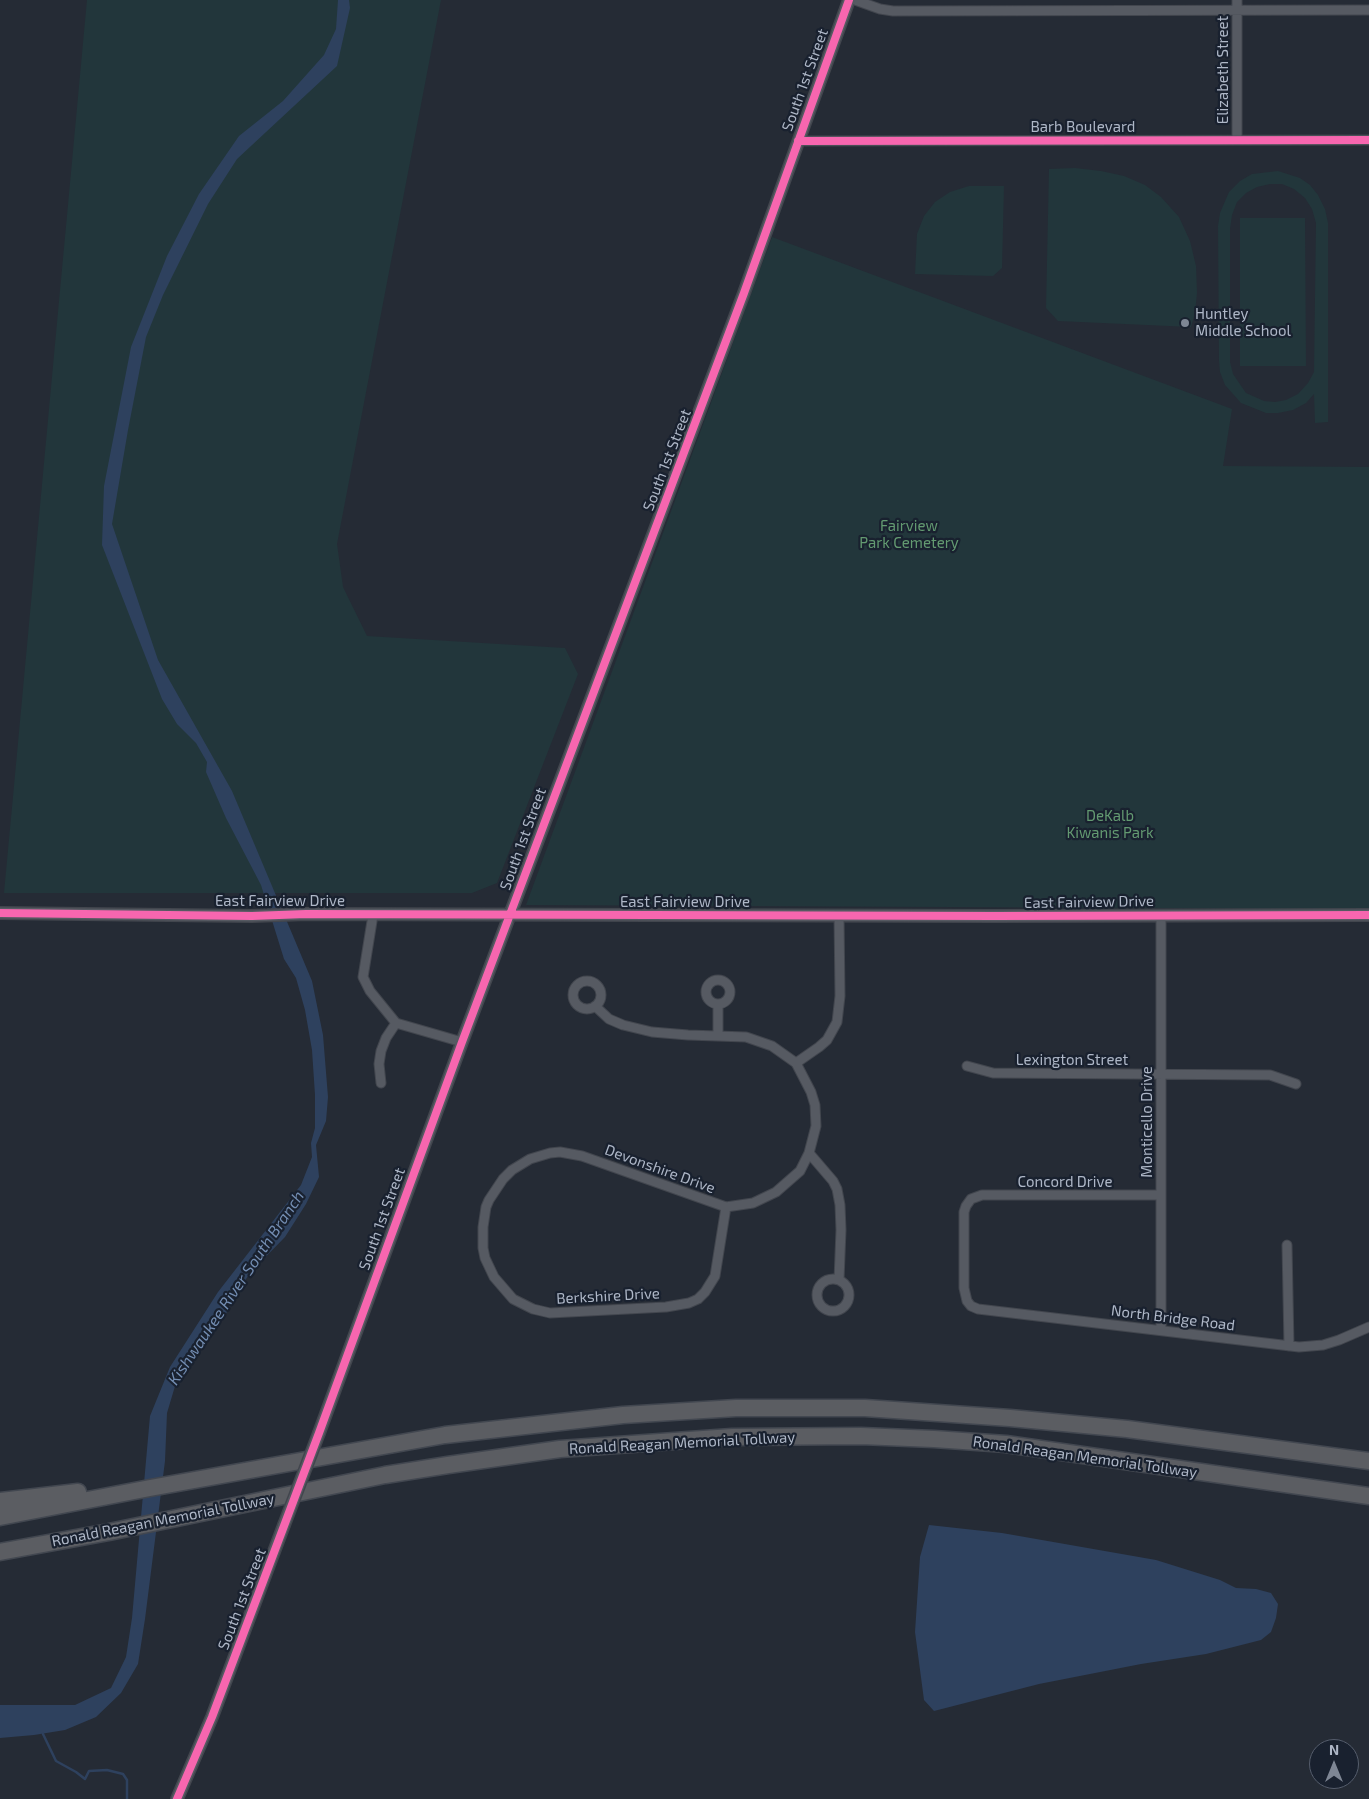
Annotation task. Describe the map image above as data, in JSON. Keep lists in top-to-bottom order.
{
  "streets": {
    "highway": ["Ronald Reagan Memorial Tollway"],
    "street": [
      "Elizabeth Street",
      "South 1st Street",
      "Barb Boulevard",
      "East Fairview Drive",
      "Lexington Street",
      "Monticello Drive",
      "Devonshire Drive",
      "Concord Drive",
      "Berkshire Drive",
      "North Bridge Road"
    ]
  },
  "crossings": [
    ["Elizabeth Street", "Barb Boulevard"],
    ["South 1st Street", "Barb Boulevard"],
    ["South 1st Street", "East Fairview Drive"],
    ["East Fairview Drive", "Monticello Drive"],
    ["Lexington Street", "Monticello Drive"],
    ["Monticello Drive", "Concord Drive"],
    ["Monticello Drive", "North Bridge Road"],
    ["Devonshire Drive", "Berkshire Drive"],
    ["Concord Drive", "North Bridge Road"]
  ],
  "water": ["Kishwaukee River South Branch"],
  "parks": ["Fairview Park Cemetery", "DeKalb Kiwanis Park"],
  "places": ["Huntley Middle School"],
  "north": "top"
}
